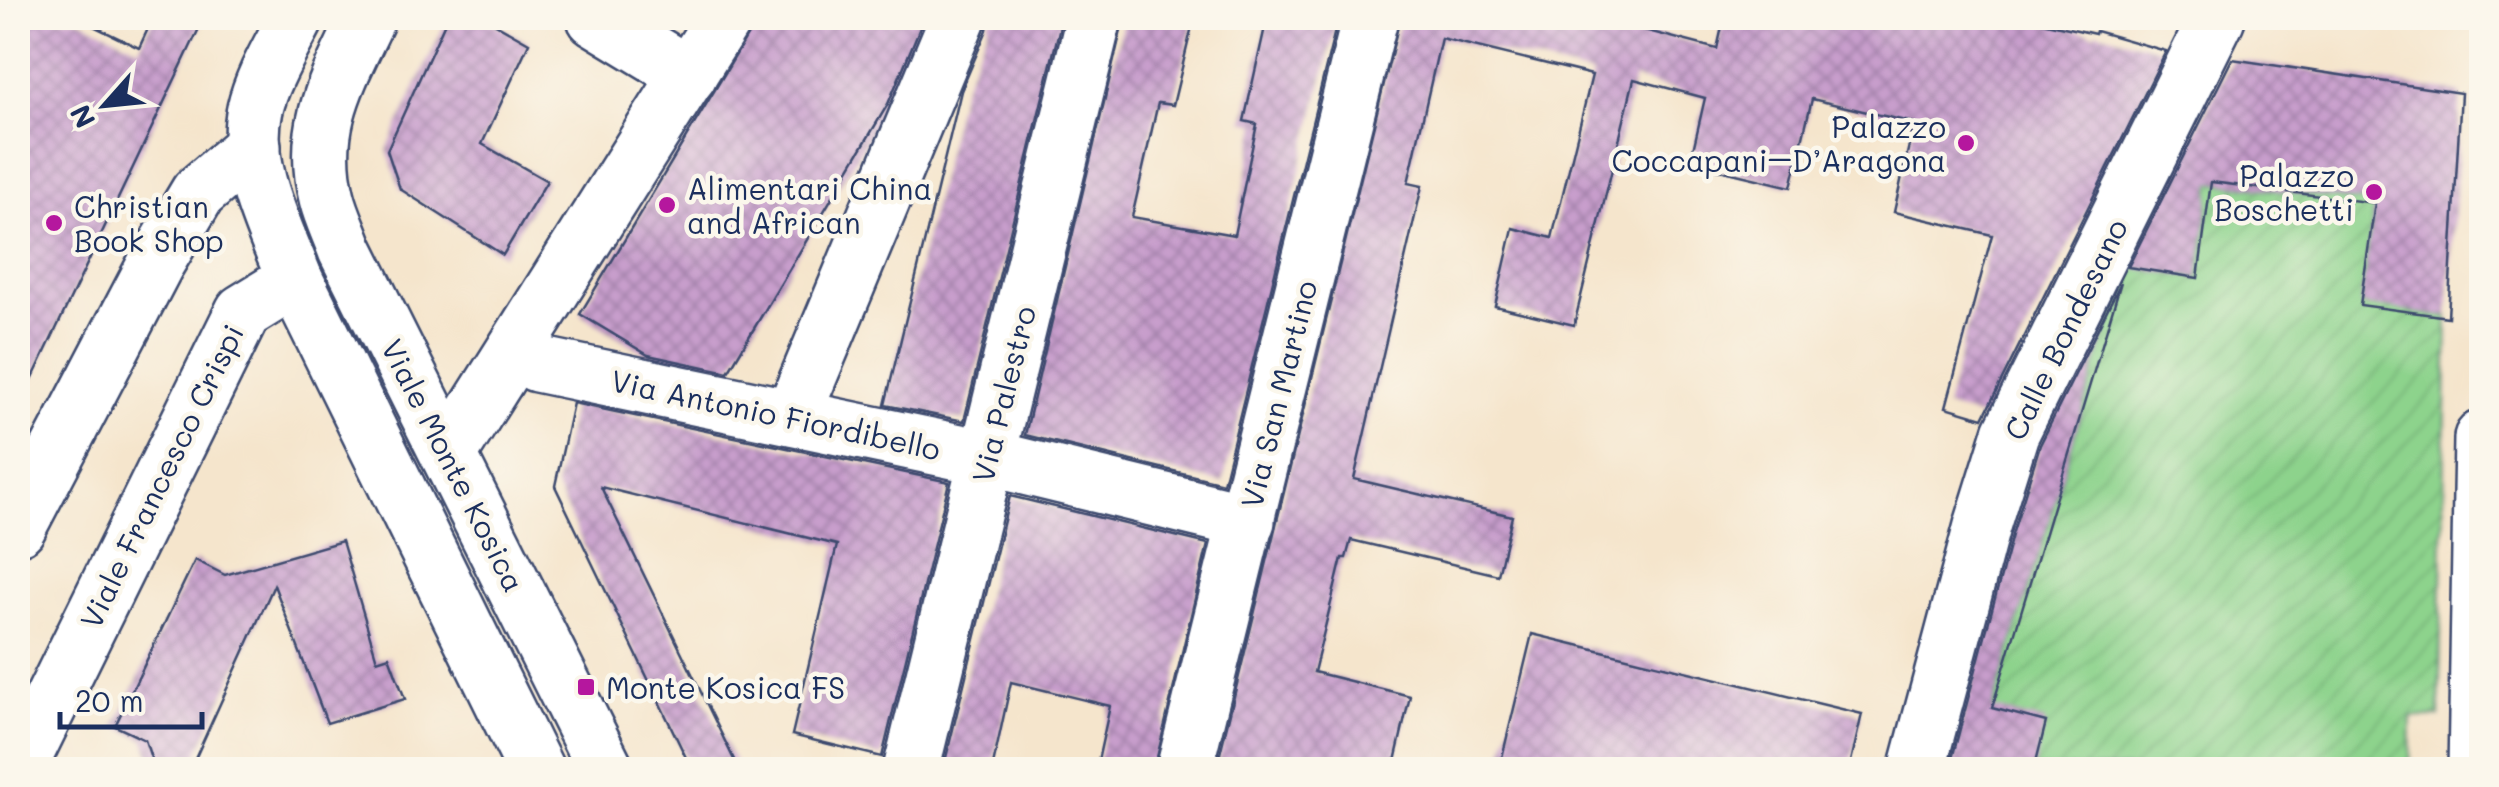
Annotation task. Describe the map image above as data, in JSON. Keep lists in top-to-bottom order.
{
  "streets": {
    "street": [
      "Calle Bondesano",
      "Via Palestro",
      "Via San Martino",
      "Via Antonio Fiordibello",
      "Viale Monte Kosica",
      "Viale Francesco Crispi"
    ]
  },
  "crossings": [
    ["Via Palestro", "Via Antonio Fiordibello"],
    ["Via San Martino", "Via Antonio Fiordibello"],
    ["Viale Monte Kosica", "Viale Francesco Crispi"]
  ],
  "places": {
    "other": [
      "Palazzo Coccapani–D’Aragona",
      "Palazzo Boschetti",
      "Alimentari China and African",
      "Christian Book Shop"
    ],
    "transit": ["Monte Kosica FS"]
  },
  "scale_bar": "20 m",
  "north": "bottom left"
}
